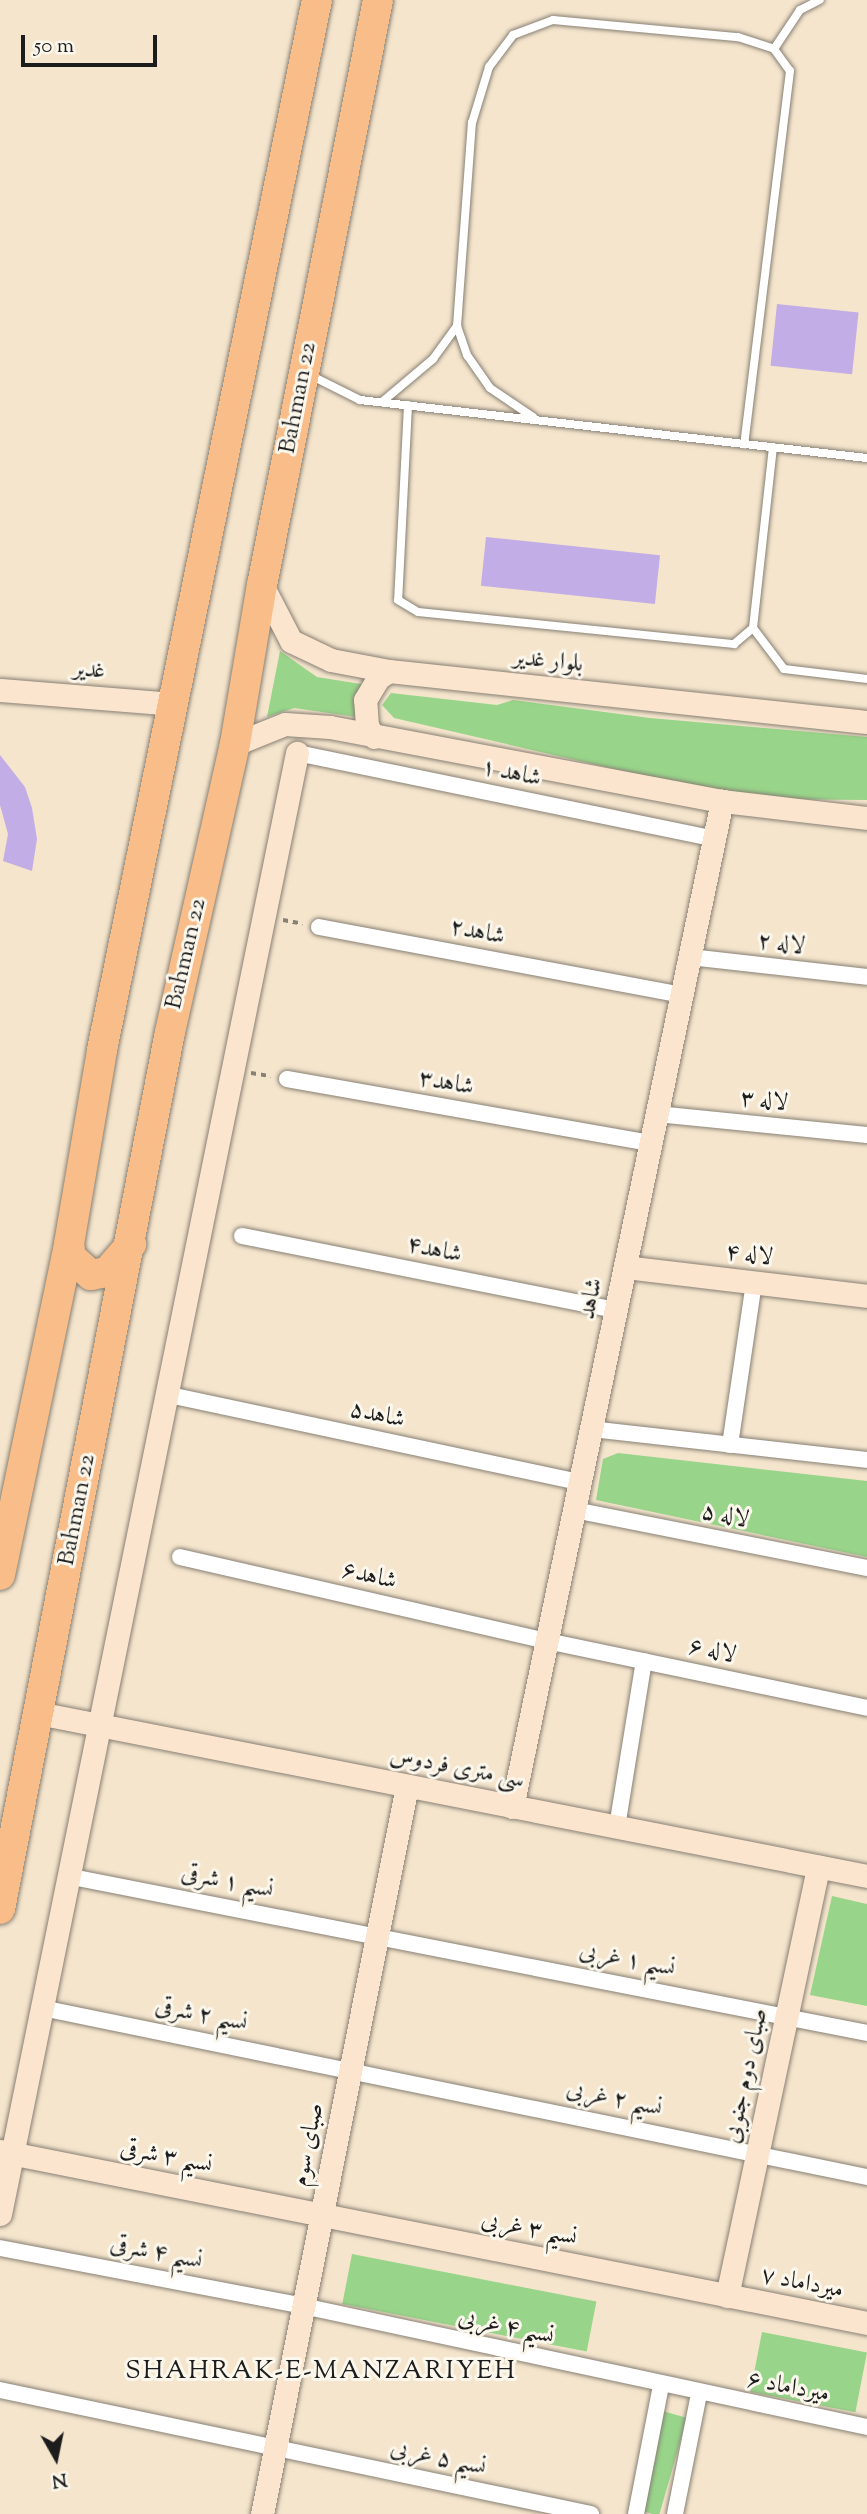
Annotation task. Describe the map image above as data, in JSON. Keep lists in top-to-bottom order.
{
  "streets": {
    "highway": ["Bahman 22"],
    "street": [
      "بلوار غدیر",
      "غدیر",
      "شاهد ۱",
      "شاهد۲",
      "لاله ۲",
      "شاهد۳",
      "لاله ۳",
      "شاهد۴",
      "لاله ۴",
      "شاهد",
      "شاهد۵",
      "لاله ۵",
      "شاهد۶",
      "لاله ۶",
      "سی متری فردوس",
      "نسیم ۱ شرقی",
      "نسیم ۱ غربی",
      "نسیم ۲ شرقی",
      "صبای دوم جنوبی",
      "نسیم ۲ غربی",
      "صبای سوم",
      "نسیم ۳ شرقی",
      "نسیم ۳ غربی",
      "نسیم ۴ شرقی",
      "میرداماد ۷",
      "نسیم ۴ غربی",
      "میرداماد ۶",
      "نسیم ۵ غربی"
    ]
  },
  "crossings": [
    ["Bahman 22", "بلوار غدیر"],
    ["Bahman 22", "سی متری فردوس"],
    ["شاهد ۱", "شاهد"],
    ["شاهد۲", "شاهد"],
    ["لاله ۲", "شاهد"],
    ["شاهد۳", "شاهد"],
    ["لاله ۳", "شاهد"],
    ["شاهد۴", "شاهد"],
    ["لاله ۴", "شاهد"],
    ["شاهد", "شاهد۵"],
    ["شاهد", "لاله ۵"],
    ["شاهد", "شاهد۶"],
    ["شاهد", "لاله ۶"],
    ["شاهد", "سی متری فردوس"],
    ["شاهد۶", "لاله ۶"],
    ["سی متری فردوس", "صبای دوم جنوبی"],
    ["سی متری فردوس", "صبای سوم"],
    ["نسیم ۱ شرقی", "نسیم ۱ غربی"],
    ["نسیم ۱ شرقی", "صبای سوم"],
    ["نسیم ۱ غربی", "صبای دوم جنوبی"],
    ["نسیم ۱ غربی", "صبای سوم"],
    ["نسیم ۲ شرقی", "نسیم ۲ غربی"],
    ["نسیم ۲ شرقی", "صبای سوم"],
    ["صبای دوم جنوبی", "نسیم ۲ غربی"],
    ["صبای دوم جنوبی", "نسیم ۳ غربی"],
    ["صبای دوم جنوبی", "میرداماد ۷"],
    ["نسیم ۲ غربی", "صبای سوم"],
    ["صبای سوم", "نسیم ۳ شرقی"],
    ["صبای سوم", "نسیم ۳ غربی"],
    ["صبای سوم", "نسیم ۴ شرقی"],
    ["صبای سوم", "نسیم ۴ غربی"],
    ["صبای سوم", "نسیم ۵ غربی"],
    ["نسیم ۳ شرقی", "نسیم ۳ غربی"],
    ["نسیم ۳ غربی", "میرداماد ۷"],
    ["نسیم ۴ شرقی", "نسیم ۴ غربی"],
    ["نسیم ۴ غربی", "میرداماد ۶"]
  ],
  "districts": ["SHAHRAK-E-MANZARIYEH"],
  "scale_bar": "50 m",
  "north": "bottom"
}
